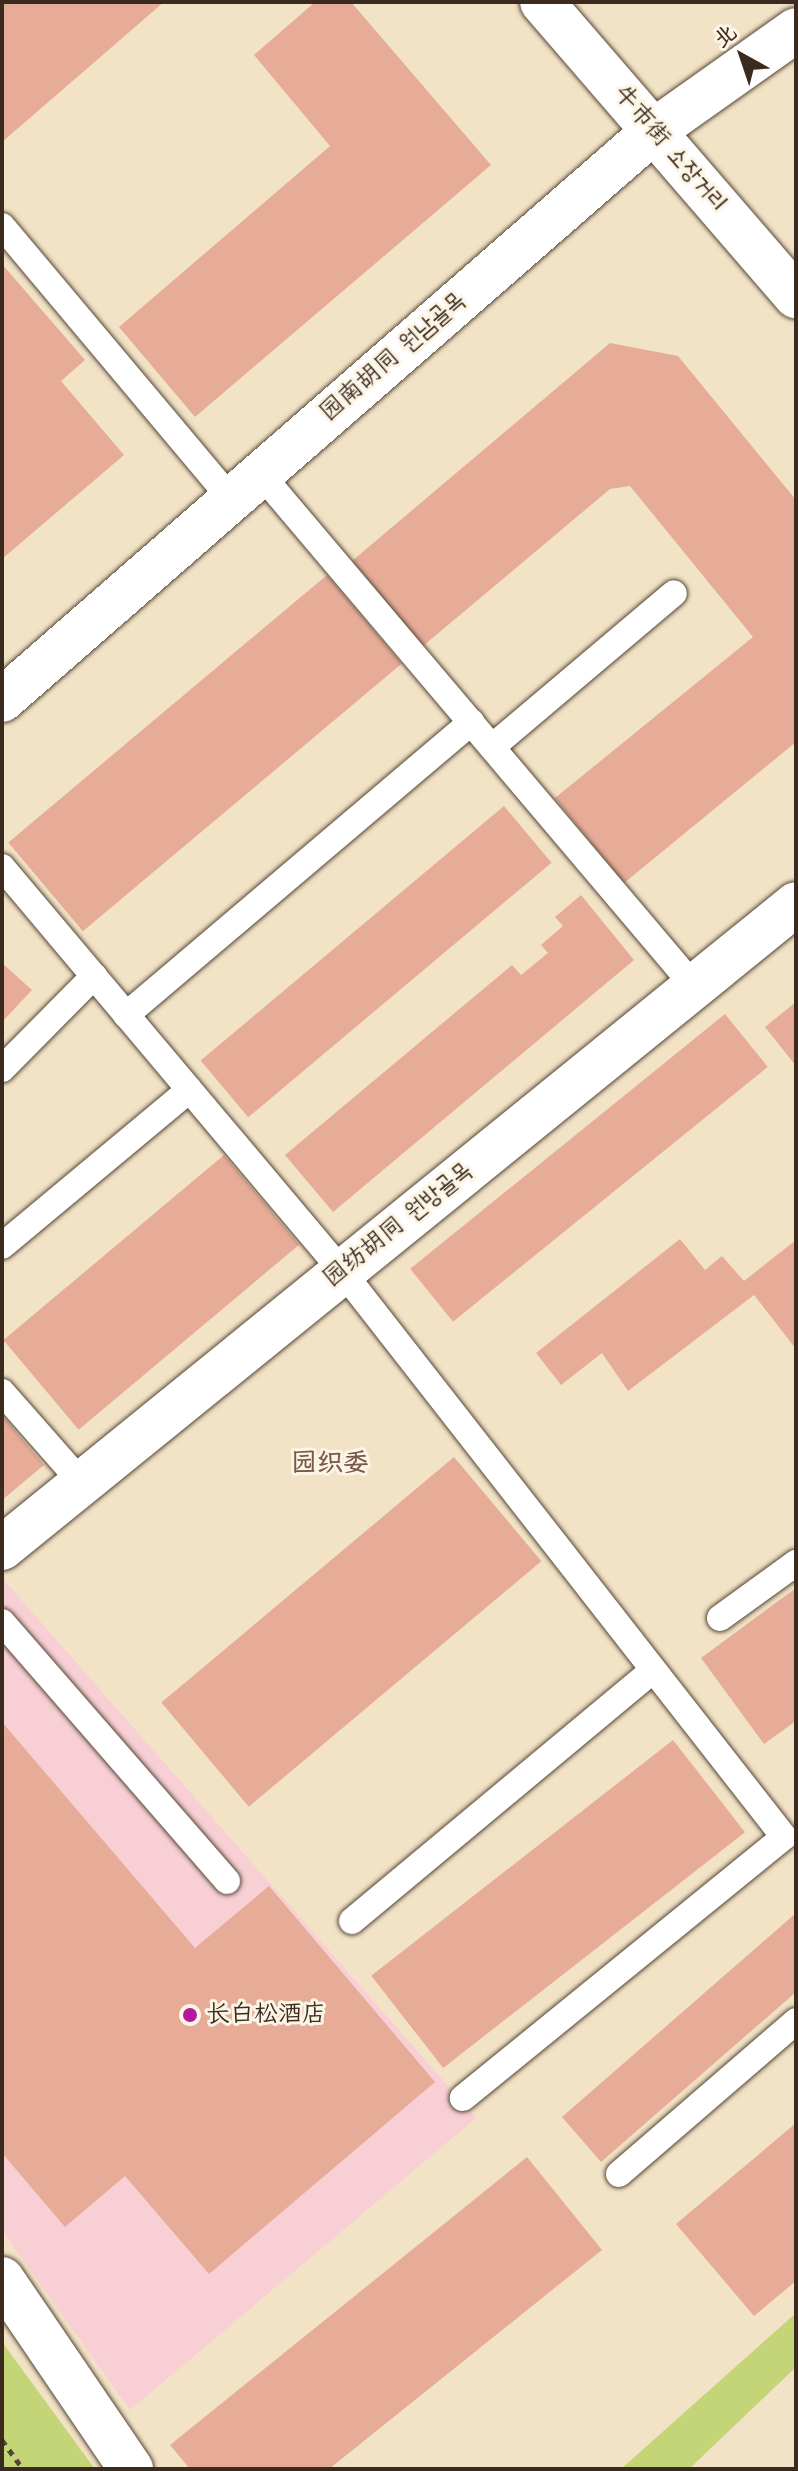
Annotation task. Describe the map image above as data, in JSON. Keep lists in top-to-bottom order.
{
  "streets": {
    "street": ["牛市街 소장거리", "园南胡同 원남골목", "园纺胡同 원방골목"]
  },
  "crossings": [
    ["牛市街 소장거리", "园南胡同 원남골목"]
  ],
  "districts": ["园织委"],
  "places": ["长白松酒店"],
  "north": "top left"
}
